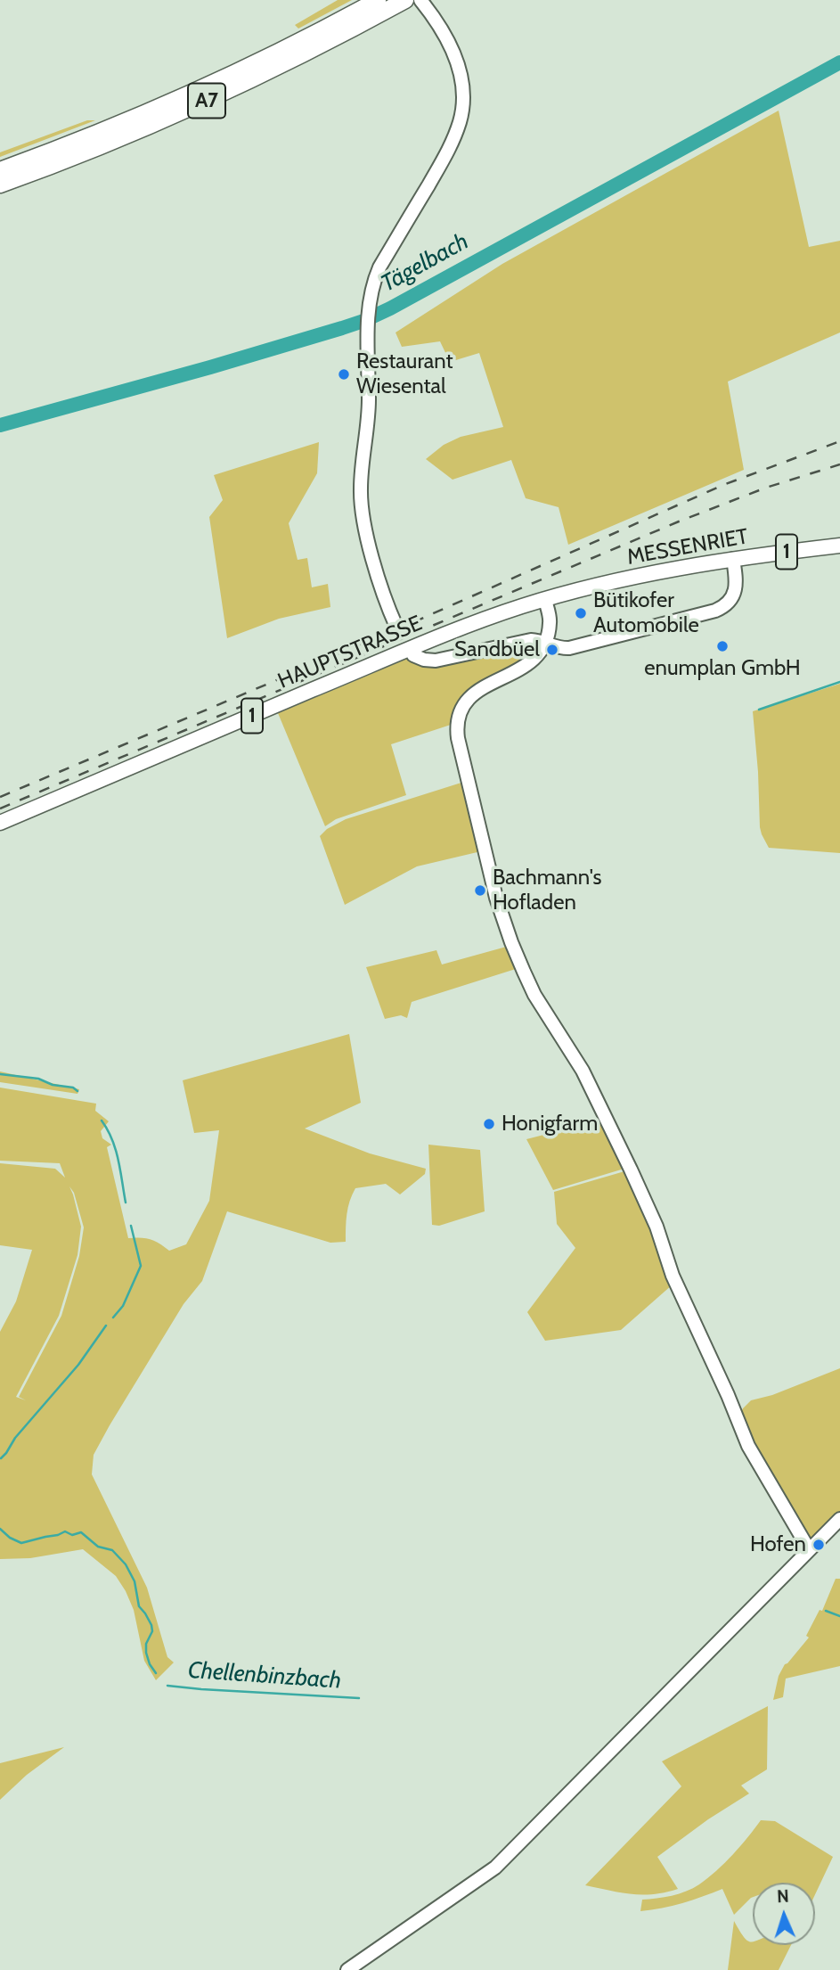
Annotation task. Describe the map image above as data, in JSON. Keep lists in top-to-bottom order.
{
  "streets": {
    "highway": ["A7"],
    "main road": ["MESSENRIET", "1", "HAUPTSTRASSE"]
  },
  "crossings": [
    ["MESSENRIET", "HAUPTSTRASSE"]
  ],
  "water": ["Tägelbach", "Chellenbinzbach"],
  "places": [
    "Restaurant Wiesental",
    "Bütikofer Automobile",
    "enumplan GmbH",
    "Sandbüel",
    "Bachmann's Hofladen",
    "Honigfarm",
    "Hofen"
  ],
  "north": "top"
}
